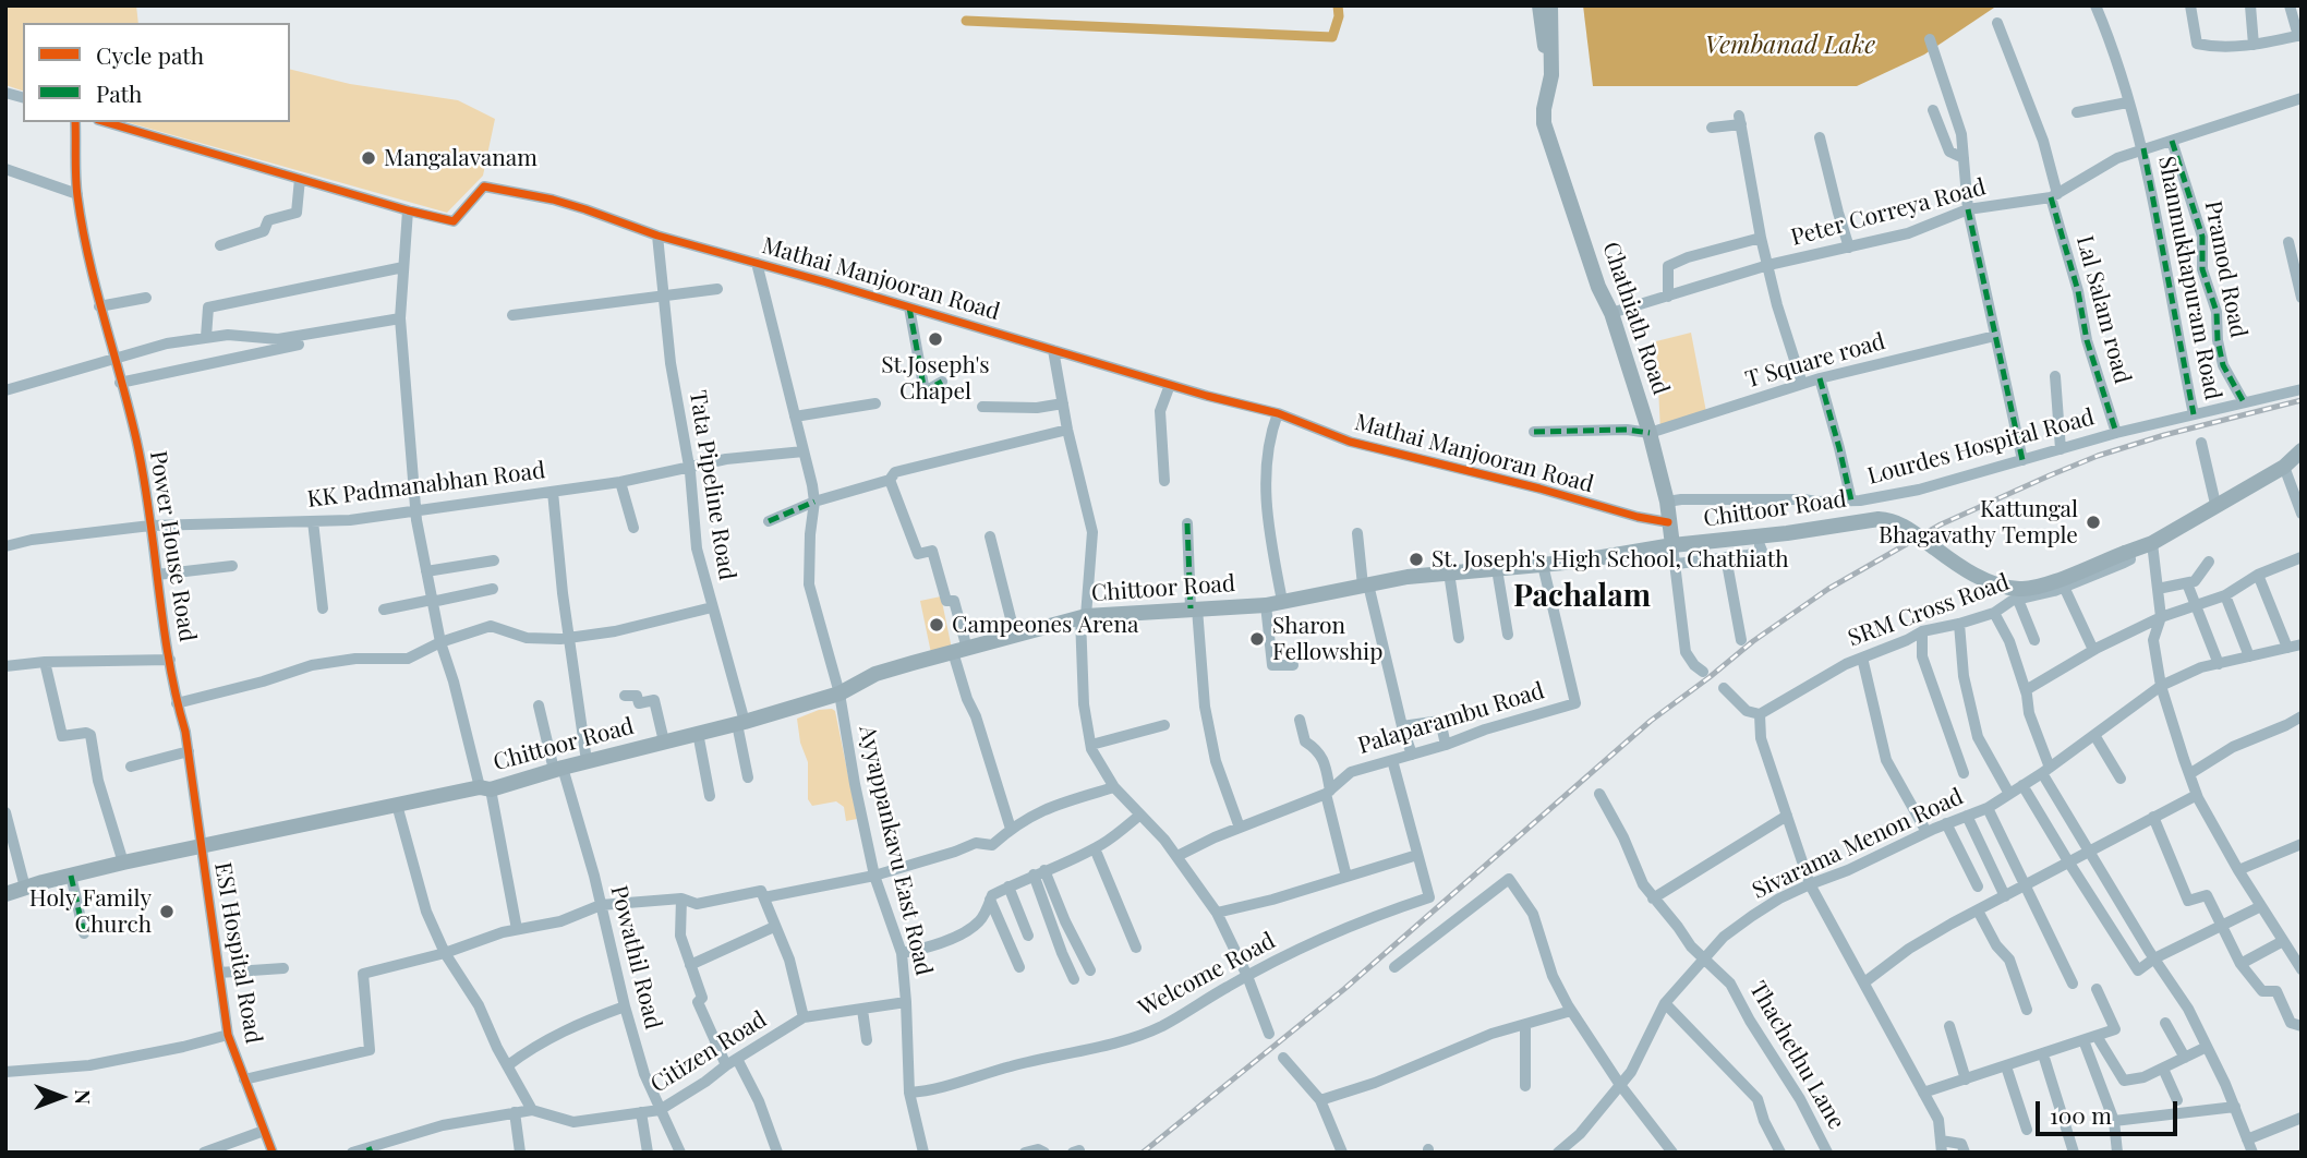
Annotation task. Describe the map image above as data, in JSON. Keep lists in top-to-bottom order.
{
  "streets": {
    "main road": ["Chathiath Road", "Chittoor Road"],
    "street": [
      "Peter Correya Road",
      "Pramod Road",
      "Shanmukhapuram Road",
      "Mathai Manjooran Road",
      "Lal Salam road",
      "T Square road",
      "Lourdes Hospital Road",
      "KK Padmanabhan Road",
      "Tata Pipeline Road",
      "Power House Road",
      "SRM Cross Road",
      "Palaparambu Road",
      "Sivarama Menon Road",
      "Ayyappankavu East Road",
      "ESI Hospital Road",
      "Powathil Road",
      "Welcome Road",
      "Citizen Road",
      "Thachethu Lane"
    ]
  },
  "crossings": [
    ["Peter Correya Road", "Pramod Road"],
    ["Peter Correya Road", "Shanmukhapuram Road"],
    ["Peter Correya Road", "Lal Salam road"],
    ["Peter Correya Road", "Chathiath Road"],
    ["Pramod Road", "Lourdes Hospital Road"],
    ["Shanmukhapuram Road", "Lourdes Hospital Road"],
    ["Mathai Manjooran Road", "Chathiath Road"],
    ["Mathai Manjooran Road", "Tata Pipeline Road"],
    ["Mathai Manjooran Road", "Ayyappankavu East Road"],
    ["Lal Salam road", "Lourdes Hospital Road"],
    ["Chathiath Road", "T Square road"],
    ["Chathiath Road", "Lourdes Hospital Road"],
    ["Chathiath Road", "Chittoor Road"],
    ["KK Padmanabhan Road", "Tata Pipeline Road"],
    ["KK Padmanabhan Road", "Power House Road"],
    ["KK Padmanabhan Road", "Ayyappankavu East Road"],
    ["Tata Pipeline Road", "Chittoor Road"],
    ["Chittoor Road", "Power House Road"],
    ["Chittoor Road", "SRM Cross Road"],
    ["Chittoor Road", "Palaparambu Road"],
    ["Chittoor Road", "Ayyappankavu East Road"],
    ["Chittoor Road", "ESI Hospital Road"],
    ["Chittoor Road", "Powathil Road"],
    ["Power House Road", "ESI Hospital Road"],
    ["Sivarama Menon Road", "Thachethu Lane"],
    ["Ayyappankavu East Road", "Welcome Road"],
    ["Ayyappankavu East Road", "Citizen Road"],
    ["Powathil Road", "Citizen Road"]
  ],
  "districts": ["Pachalam"],
  "water": ["Vembanad Lake"],
  "places": [
    "Mangalavanam",
    "St.Joseph's Chapel",
    "Kattungal Bhagavathy Temple",
    "St. Joseph's High School, Chathiath",
    "Campeones Arena",
    "Sharon Fellowship",
    "Holy Family Church"
  ],
  "legend": ["Cycle path", "Path"],
  "scale_bar": "100 m",
  "north": "right"
}
